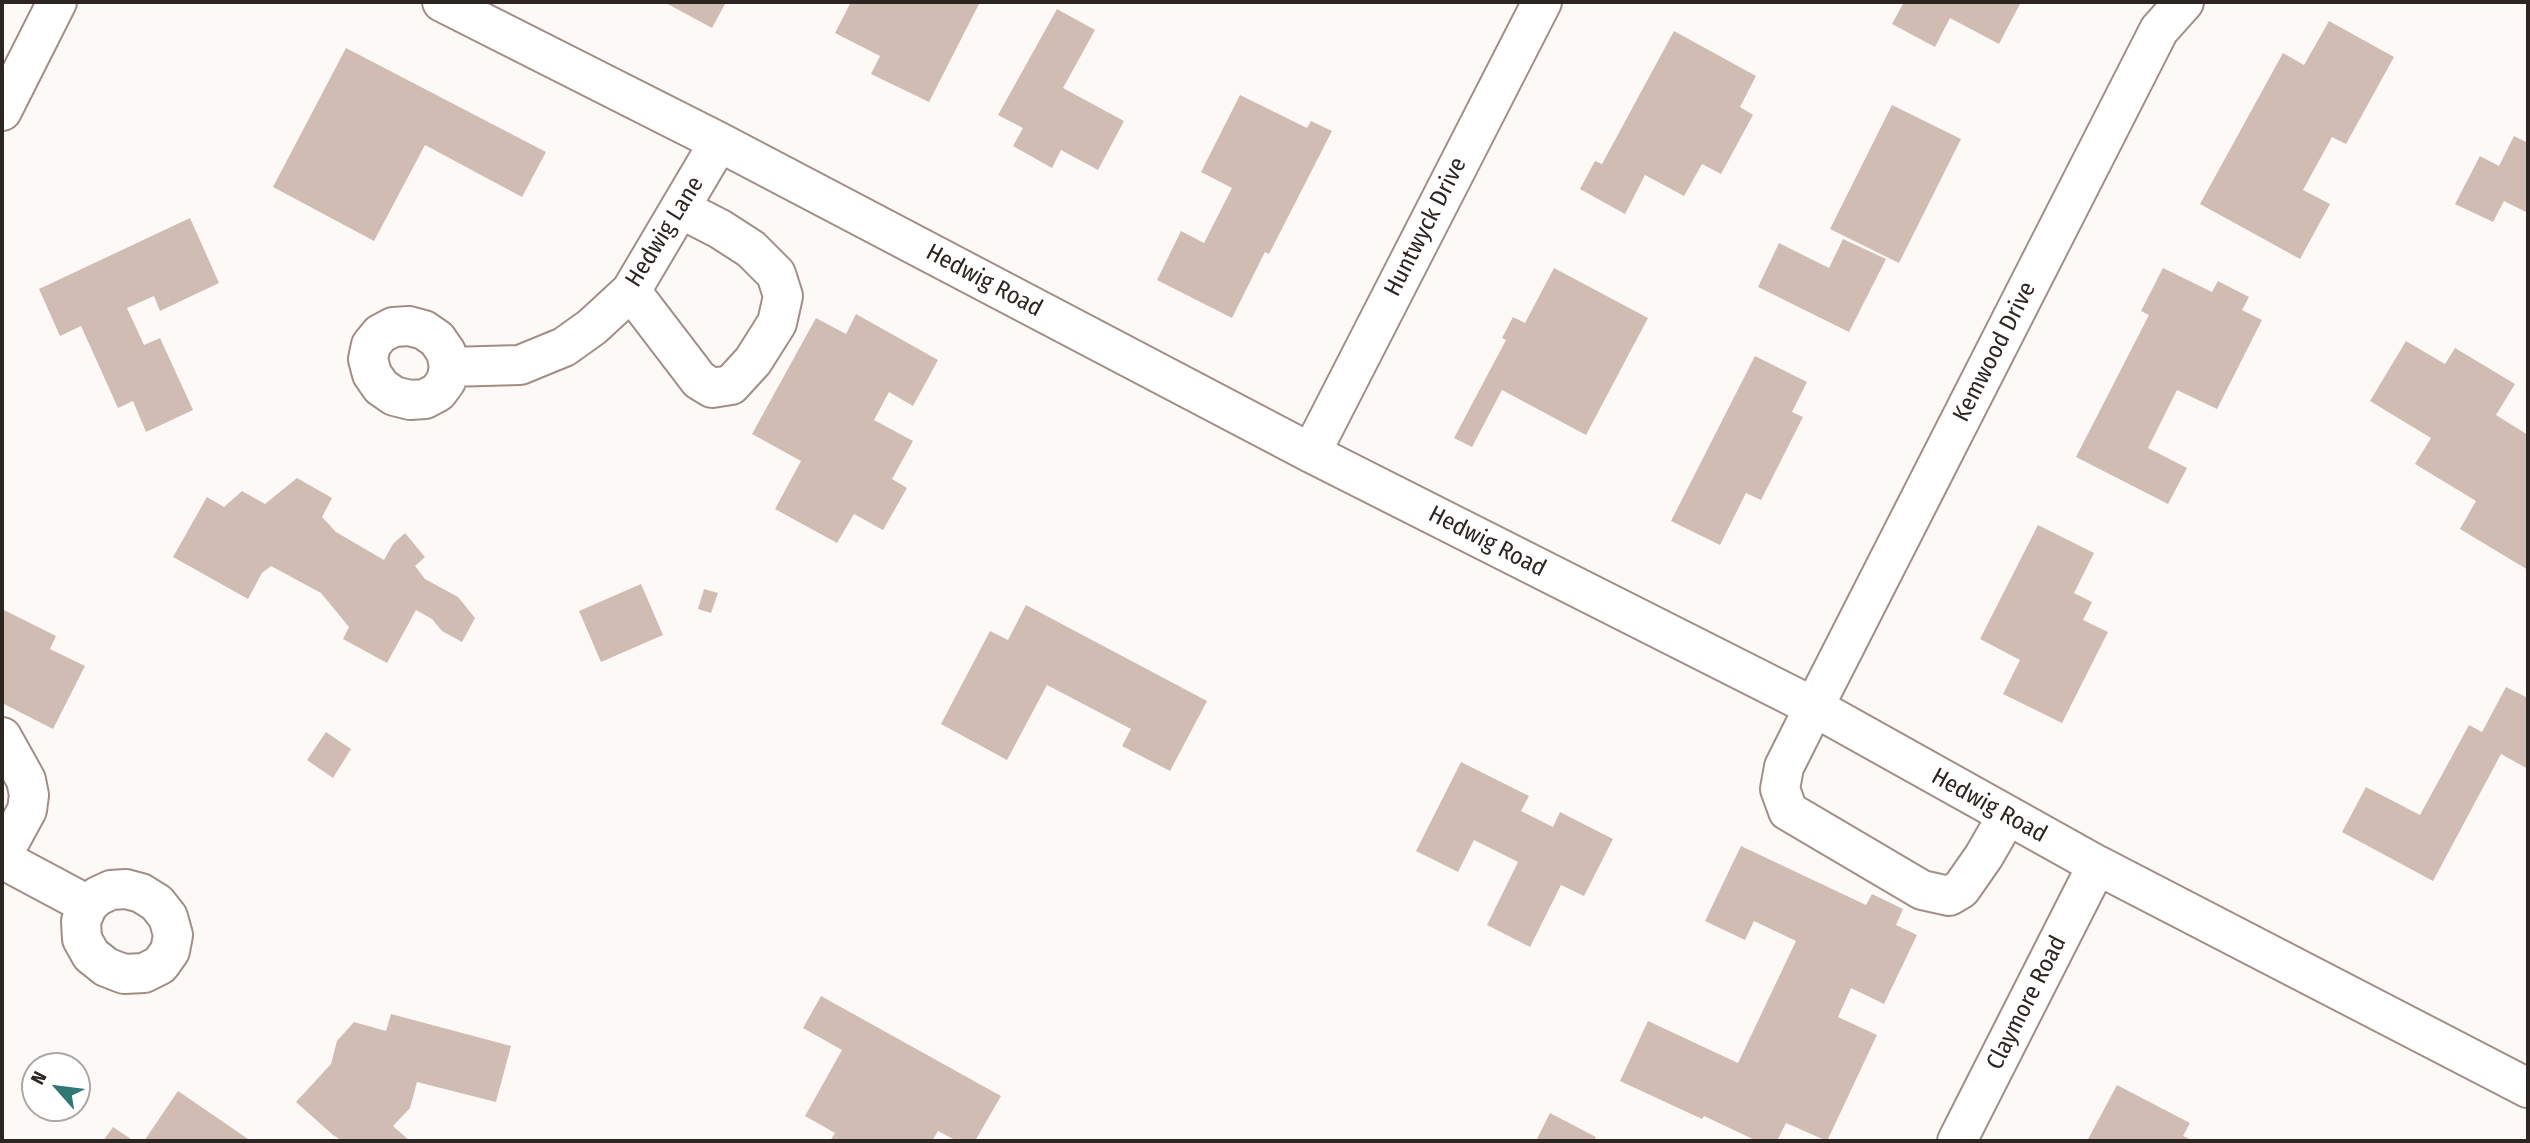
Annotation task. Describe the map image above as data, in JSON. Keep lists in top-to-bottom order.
{
  "streets": {
    "street": [
      "Huntwyck Drive",
      "Hedwig Lane",
      "Hedwig Road",
      "Kemwood Drive",
      "Claymore Road"
    ]
  },
  "crossings": [
    ["Huntwyck Drive", "Hedwig Road"],
    ["Hedwig Lane", "Hedwig Road"],
    ["Hedwig Road", "Kemwood Drive"],
    ["Hedwig Road", "Claymore Road"]
  ],
  "north": "top left"
}
